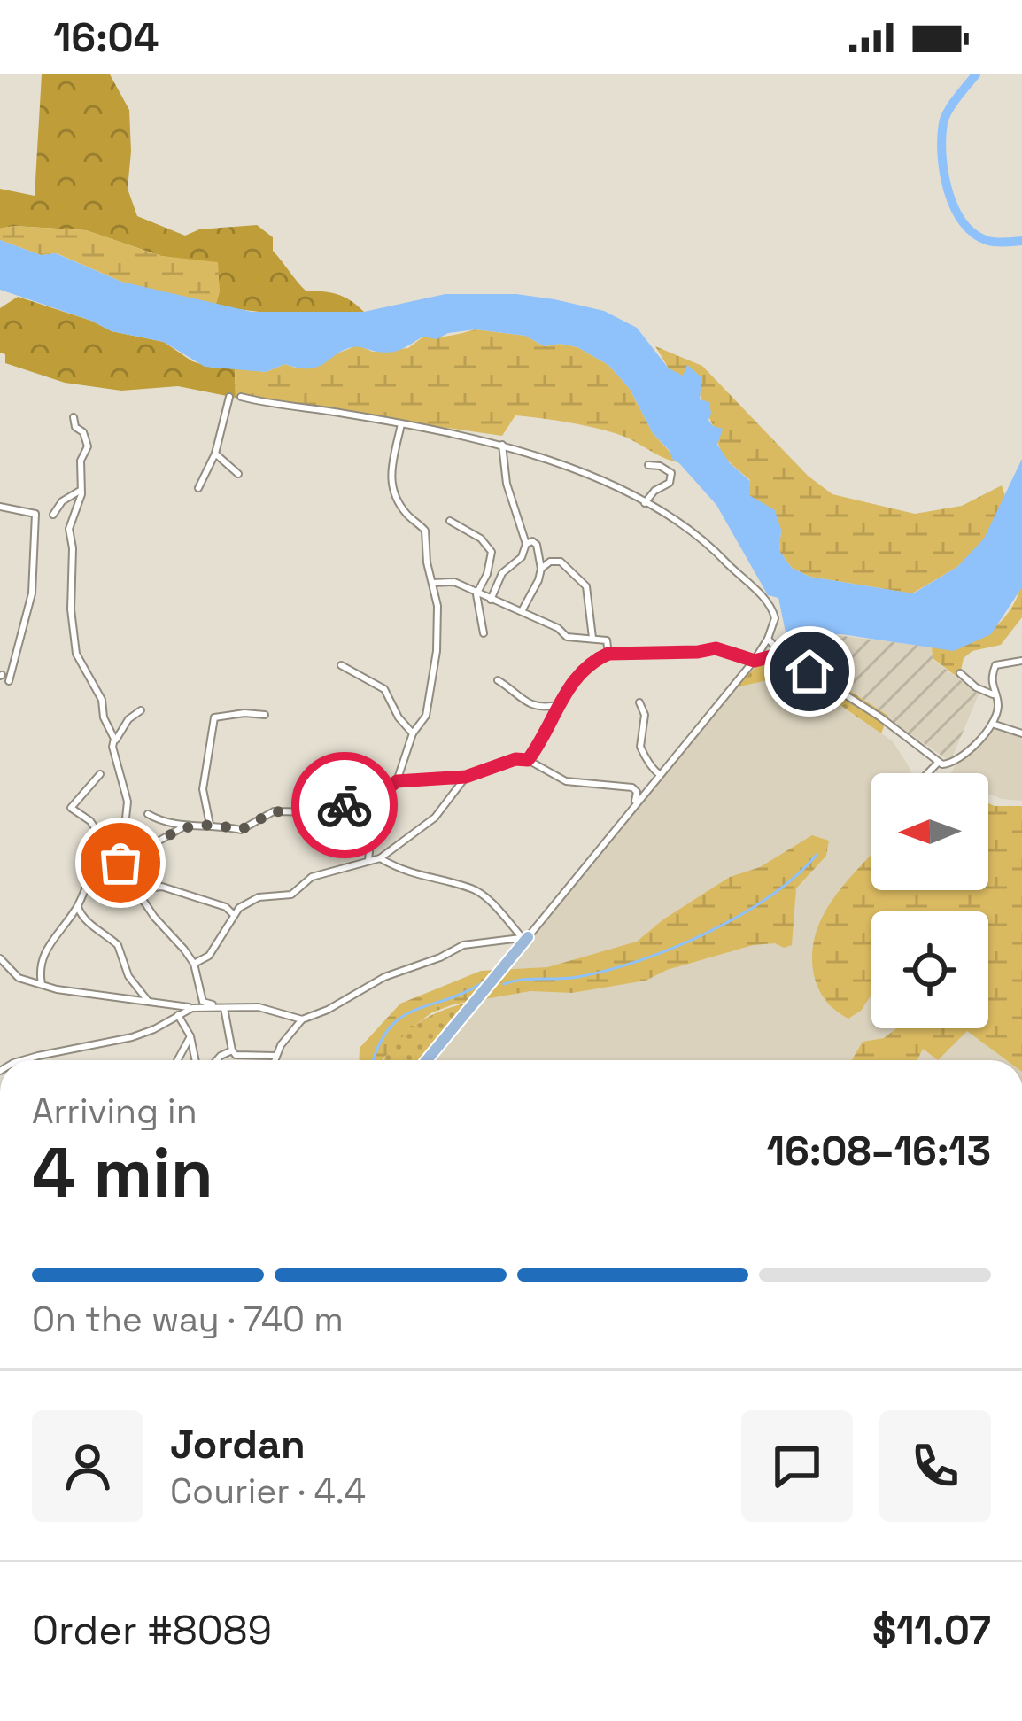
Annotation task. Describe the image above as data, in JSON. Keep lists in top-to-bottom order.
{
  "north": "left",
  "page": {
    "status": "16:04",
    "heading": ["4 min", "Arriving in", "16:08–16:13"],
    "panel": [
      "Jordan",
      "Courier · 4.4",
      "Order #8089",
      "$11.07"
    ],
    "bar": "On the way · 740 m"
  }
}
